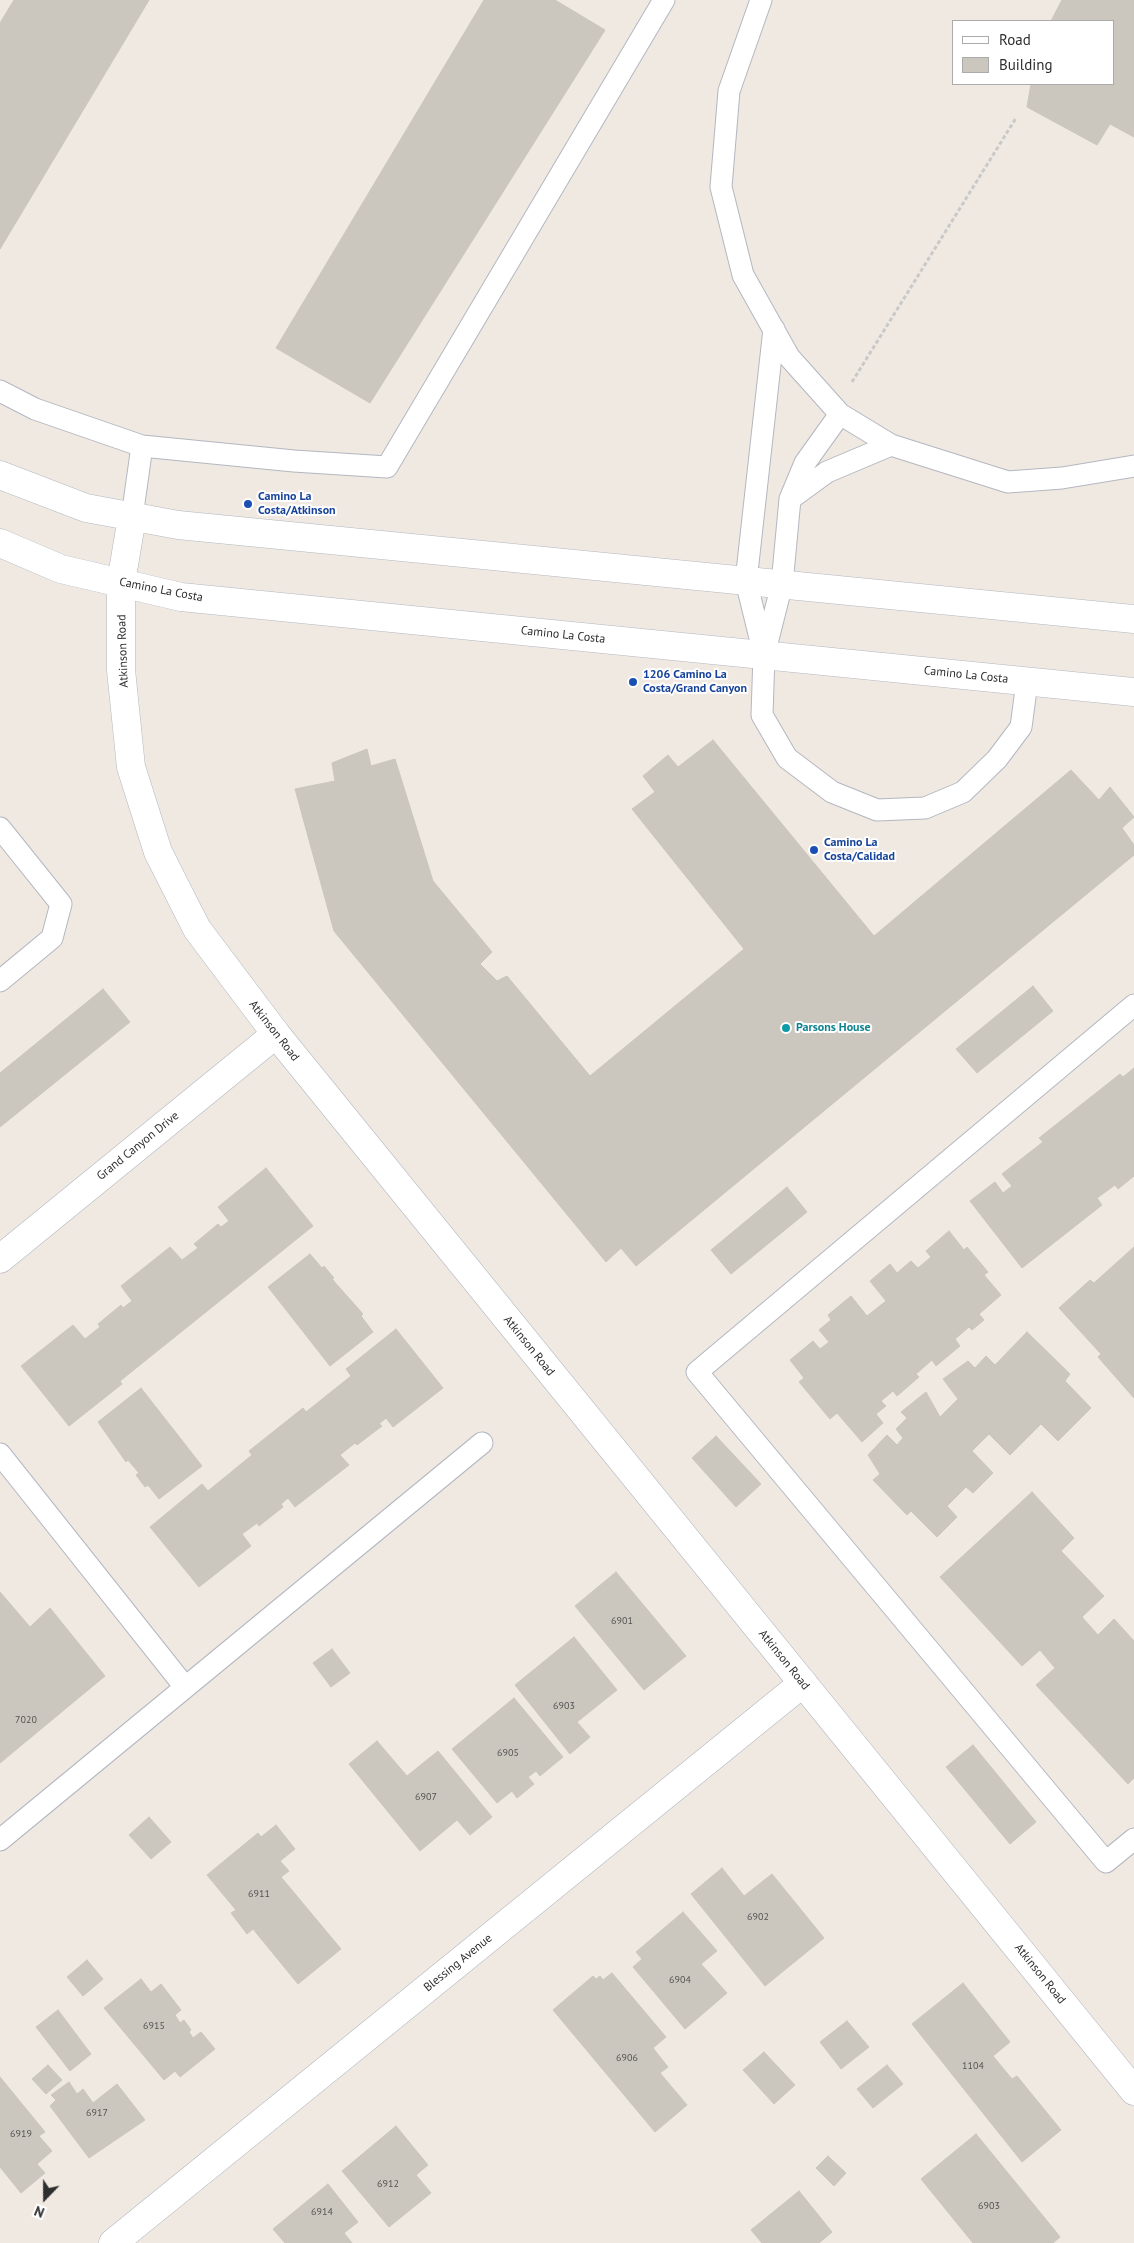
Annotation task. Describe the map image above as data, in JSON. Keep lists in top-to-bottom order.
{
  "streets": {
    "street": [
      "Camino La Costa",
      "Atkinson Road",
      "Grand Canyon Drive",
      "Blessing Avenue"
    ]
  },
  "crossings": [
    ["Camino La Costa", "Atkinson Road"],
    ["Atkinson Road", "Grand Canyon Drive"],
    ["Atkinson Road", "Blessing Avenue"]
  ],
  "places": [
    "Camino La Costa/Atkinson",
    "1206 Camino La Costa/Grand Canyon",
    "Camino La Costa/Calidad",
    "Parsons House"
  ],
  "house_numbers": [
    "6901",
    "6903",
    "7020",
    "6905",
    "6907",
    "6911",
    "6902",
    "6904",
    "6915",
    "6906",
    "1104",
    "6917",
    "6919",
    "6912",
    "6903",
    "6914"
  ],
  "legend": ["Road", "Building"],
  "north": "bottom"
}
